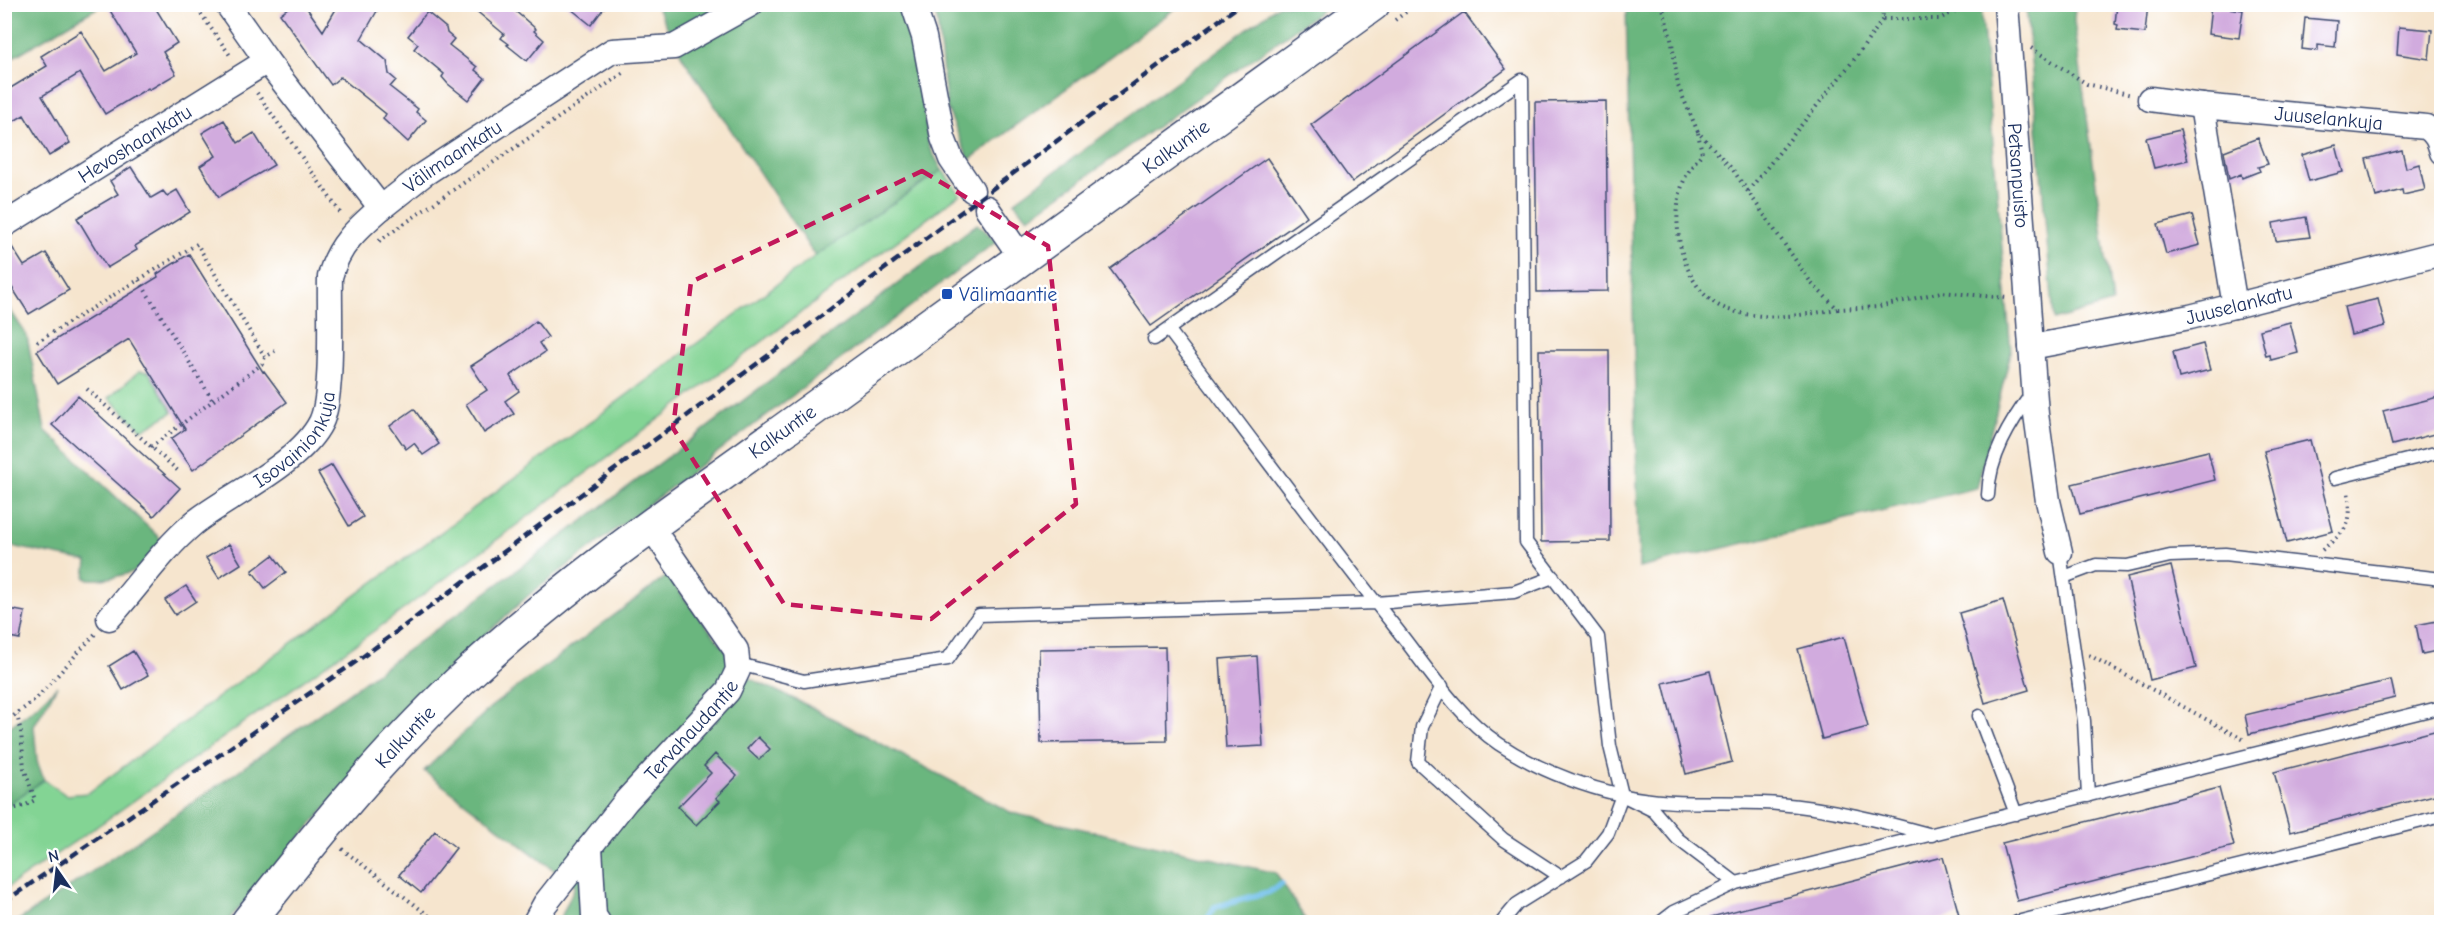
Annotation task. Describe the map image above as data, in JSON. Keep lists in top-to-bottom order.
{
  "streets": {
    "street": [
      "Juuselankuja",
      "Hevoshaankatu",
      "Kalkuntie",
      "Välimaankatu",
      "Petsanpuisto",
      "Juuselankatu",
      "Isovainionkuja",
      "Tervahaudantie"
    ]
  },
  "crossings": [
    ["Kalkuntie", "Tervahaudantie"],
    ["Välimaankatu", "Isovainionkuja"],
    ["Petsanpuisto", "Juuselankatu"]
  ],
  "places": {
    "transit": ["Välimaantie"]
  },
  "north": "top"
}
